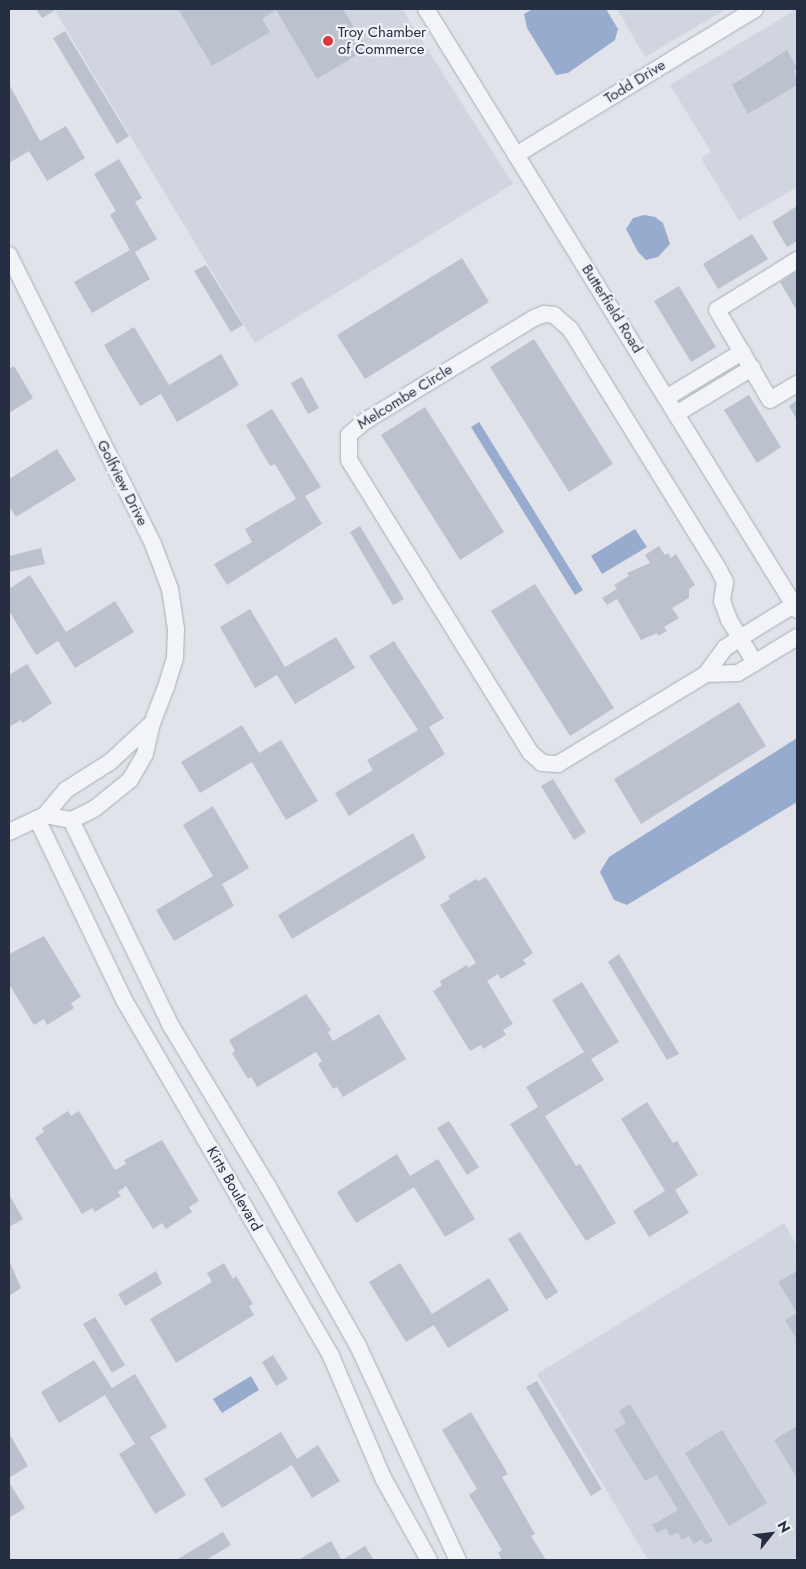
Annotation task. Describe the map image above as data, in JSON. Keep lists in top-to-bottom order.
{
  "streets": {
    "street": [
      "Todd Drive",
      "Butterfield Road",
      "Melcombe Circle",
      "Golfview Drive",
      "Kirts Boulevard"
    ]
  },
  "crossings": [
    ["Todd Drive", "Butterfield Road"],
    ["Butterfield Road", "Melcombe Circle"],
    ["Golfview Drive", "Kirts Boulevard"]
  ],
  "places": ["Troy Chamber of Commerce"],
  "north": "top right"
}
